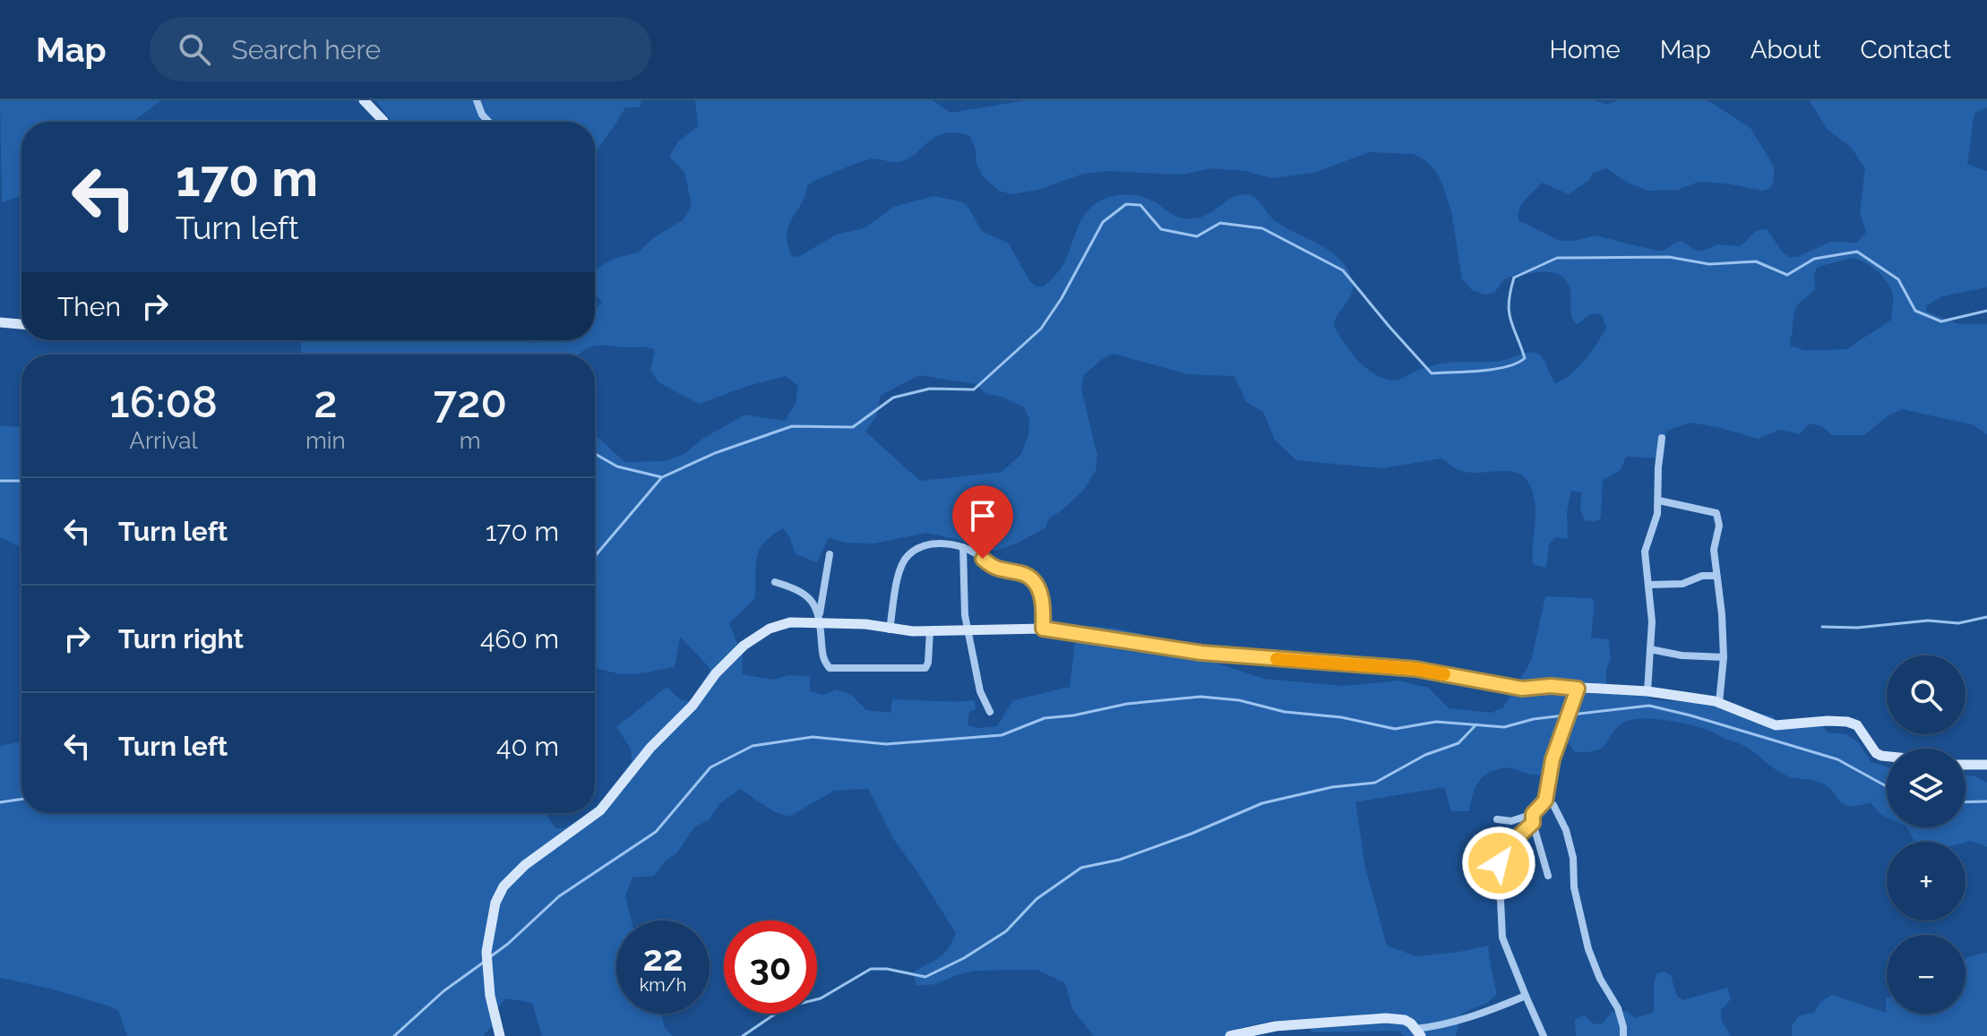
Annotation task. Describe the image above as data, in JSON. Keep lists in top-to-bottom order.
{
  "page": {
    "header": "Map",
    "search": "Search here",
    "nav": [
      "Home",
      "Map",
      "About",
      "Contact"
    ],
    "turn": ["170 m", "Turn left"],
    "then": "Then",
    "eta": [
      "16:08",
      "Arrival",
      "2",
      "min",
      "720",
      "m"
    ],
    "list": [
      {
        "name": "Turn left",
        "value": "170 m"
      },
      {
        "name": "Turn right",
        "value": "460 m"
      },
      {
        "name": "Turn left",
        "value": "40 m"
      }
    ],
    "map_buttons": ["+", "−"],
    "speed": "22 km/h",
    "limit": "30"
  }
}
